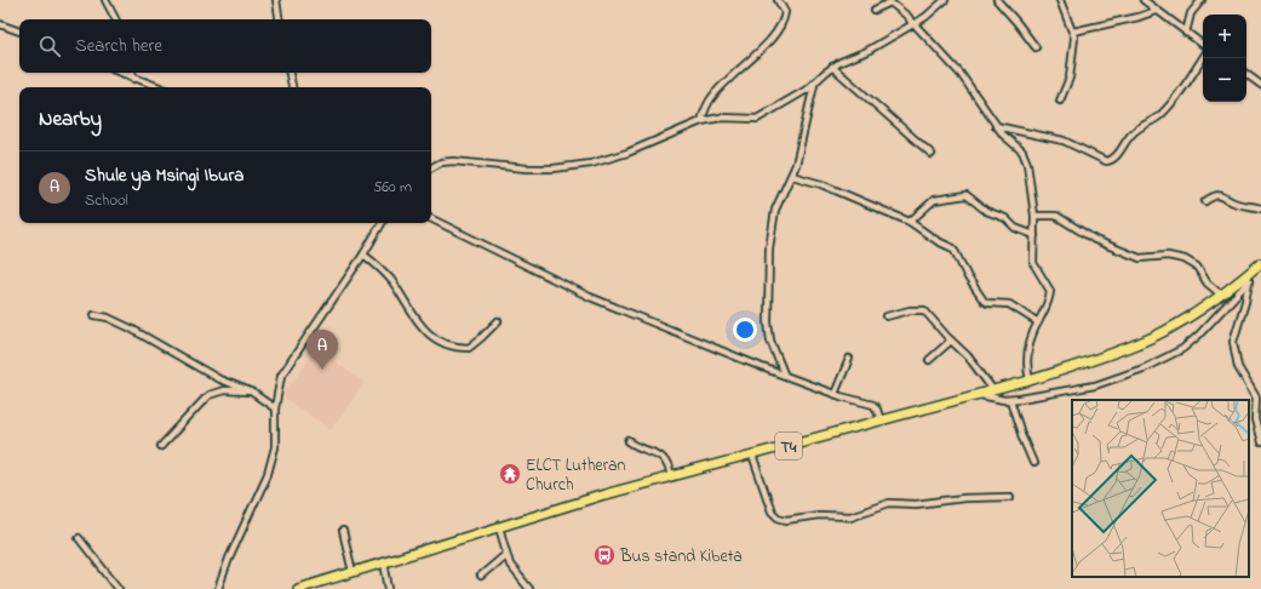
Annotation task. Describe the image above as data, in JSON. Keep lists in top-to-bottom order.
{
  "streets": {
    "highway": ["T4"]
  },
  "places": {
    "temple": ["ELCT Lutheran Church"],
    "bus stop": ["Bus stand Kibeta"]
  },
  "page": {
    "map_buttons": ["+", "−"],
    "search": "Search here",
    "heading": "Nearby",
    "list": [
      {
        "mark": "A",
        "name": "Shule ya Msingi Ibura",
        "note": "School",
        "value": "560 m"
      }
    ],
    "pins": "A"
  }
}
